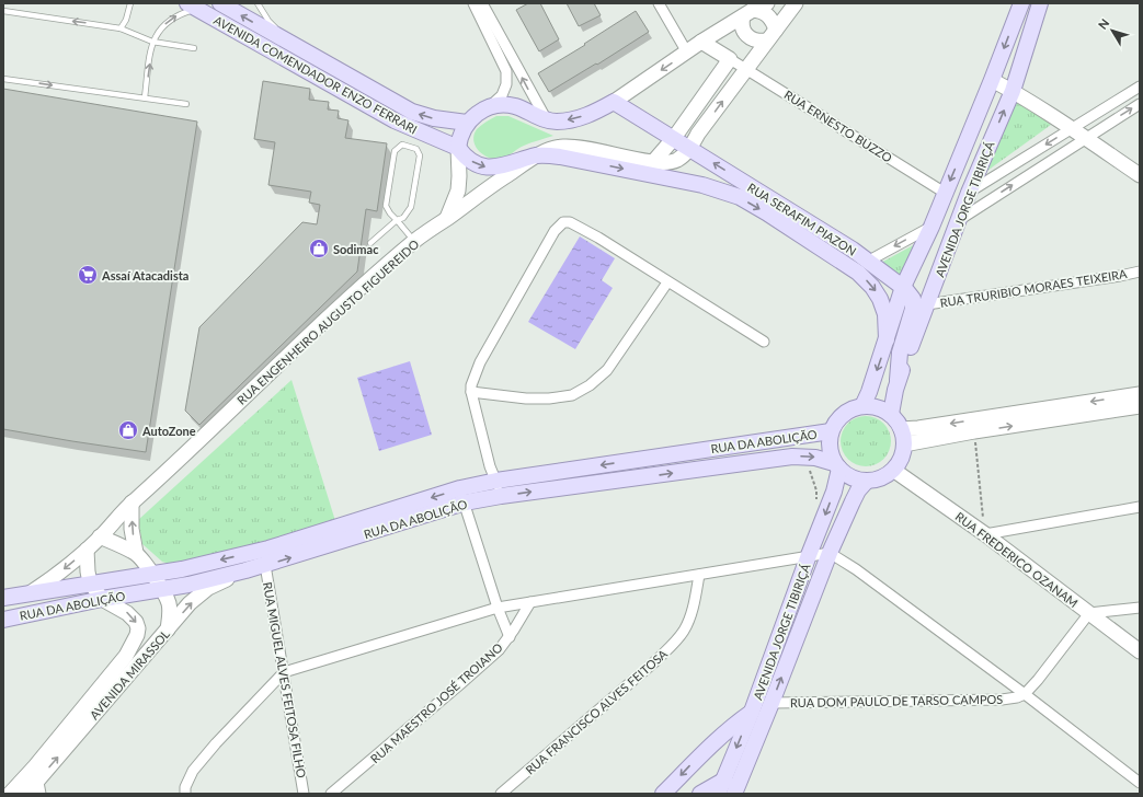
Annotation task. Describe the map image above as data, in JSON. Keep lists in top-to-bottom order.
{
  "streets": {
    "main road": [
      "AVENIDA COMENDADOR ENZO FERRARI",
      "AVENIDA JORGE TIBIRIÇÁ",
      "RUA SERAFIM PIAZON",
      "RUA ENGENHEIRO AUGUSTO FIGUEREIDO",
      "RUA DA ABOLIÇÃO",
      "RUA FREDERICO OZANAM",
      "AVENIDA MIRASSOL"
    ],
    "street": [
      "RUA ERNESTO BUZZO",
      "RUA TRURIBIO MORAES TEIXEIRA",
      "RUA MIGUEL ALVES FEITOSA FILHO",
      "RUA DOM PAULO DE TARSO CAMPOS",
      "RUA MAESTRO JOSÉ TROIANO",
      "RUA FRANCISCO ALVES FEITOSA"
    ]
  },
  "crossings": [
    ["AVENIDA COMENDADOR ENZO FERRARI", "AVENIDA JORGE TIBIRIÇÁ"],
    ["AVENIDA COMENDADOR ENZO FERRARI", "RUA ENGENHEIRO AUGUSTO FIGUEREIDO"],
    ["RUA ERNESTO BUZZO", "AVENIDA JORGE TIBIRIÇÁ"],
    ["RUA ERNESTO BUZZO", "RUA ENGENHEIRO AUGUSTO FIGUEREIDO"],
    ["AVENIDA JORGE TIBIRIÇÁ", "RUA SERAFIM PIAZON"],
    ["AVENIDA JORGE TIBIRIÇÁ", "RUA TRURIBIO MORAES TEIXEIRA"],
    ["AVENIDA JORGE TIBIRIÇÁ", "RUA DA ABOLIÇÃO"],
    ["AVENIDA JORGE TIBIRIÇÁ", "RUA FREDERICO OZANAM"],
    ["AVENIDA JORGE TIBIRIÇÁ", "RUA DOM PAULO DE TARSO CAMPOS"],
    ["RUA SERAFIM PIAZON", "RUA ENGENHEIRO AUGUSTO FIGUEREIDO"],
    ["RUA ENGENHEIRO AUGUSTO FIGUEREIDO", "RUA DA ABOLIÇÃO"],
    ["RUA ENGENHEIRO AUGUSTO FIGUEREIDO", "AVENIDA MIRASSOL"],
    ["RUA DA ABOLIÇÃO", "RUA FREDERICO OZANAM"],
    ["RUA DA ABOLIÇÃO", "AVENIDA MIRASSOL"],
    ["RUA DA ABOLIÇÃO", "RUA MIGUEL ALVES FEITOSA FILHO"]
  ],
  "one_way": ["RUA SERAFIM PIAZON"],
  "places": {
    "shop": ["Sodimac", "AutoZone"],
    "supermarket": ["Assaí Atacadista"]
  },
  "north": "top left"
}
